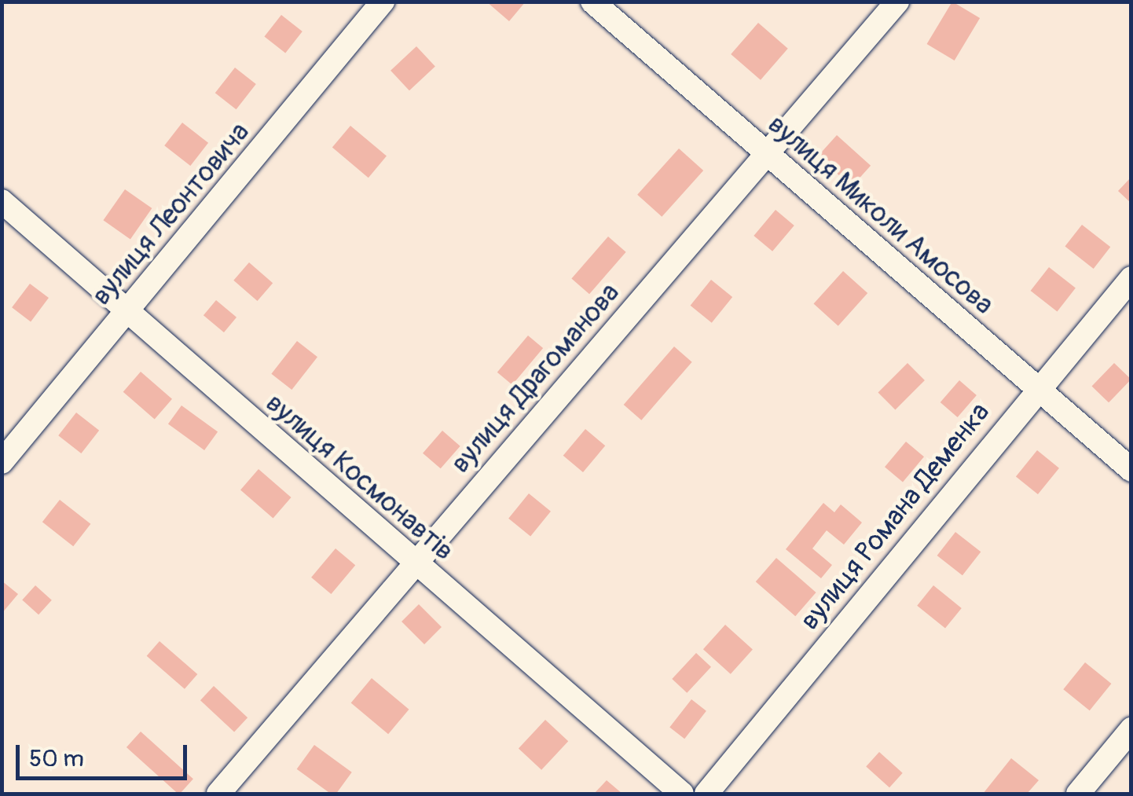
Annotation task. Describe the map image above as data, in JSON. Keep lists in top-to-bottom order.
{
  "streets": {
    "street": [
      "вулиця Леонтовича",
      "вулиця Миколи Амосова",
      "вулиця Драгоманова",
      "вулиця Космонавтів",
      "вулиця Романа Деменка"
    ]
  },
  "crossings": [
    ["вулиця Леонтовича", "вулиця Космонавтів"],
    ["вулиця Миколи Амосова", "вулиця Драгоманова"],
    ["вулиця Миколи Амосова", "вулиця Романа Деменка"],
    ["вулиця Драгоманова", "вулиця Космонавтів"]
  ],
  "scale_bar": "50 m"
}
